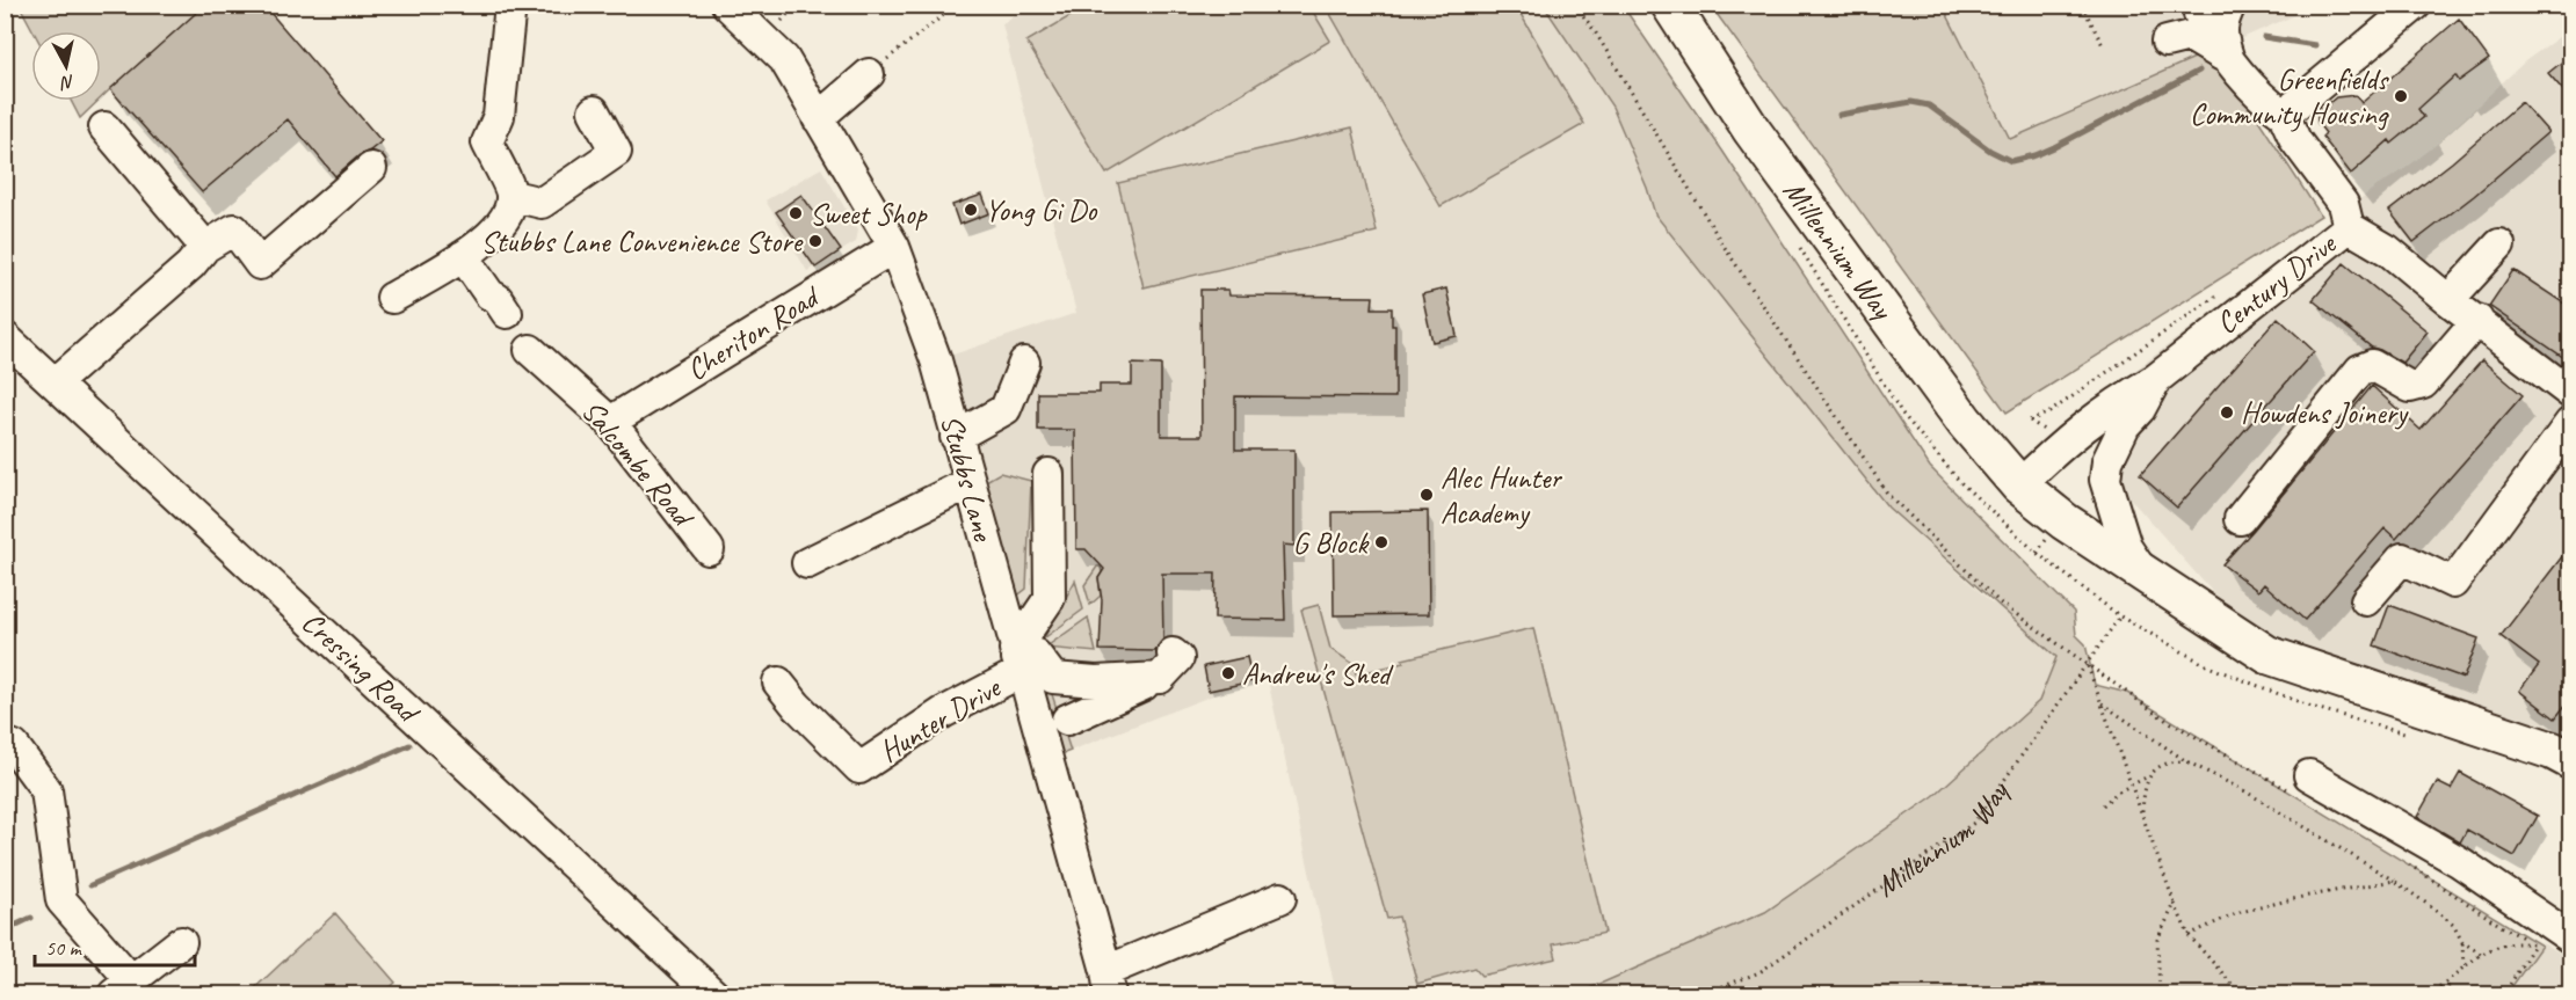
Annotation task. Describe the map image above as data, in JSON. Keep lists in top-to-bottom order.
{
  "streets": {
    "main road": ["Millennium Way"],
    "street": [
      "Century Drive",
      "Cheriton Road",
      "Salcombe Road",
      "Stubbs Lane",
      "Cressing Road",
      "Hunter Drive"
    ]
  },
  "crossings": [
    ["Millennium Way", "Century Drive"],
    ["Cheriton Road", "Salcombe Road"],
    ["Cheriton Road", "Stubbs Lane"],
    ["Stubbs Lane", "Hunter Drive"]
  ],
  "places": [
    "Greenfields Community Housing",
    "Yong Gi Do",
    "Sweet Shop",
    "Stubbs Lane Convenience Store",
    "Howdens Joinery",
    "Alec Hunter Academy",
    "G Block",
    "Andrew's Shed"
  ],
  "scale_bar": "50 m",
  "north": "bottom"
}
